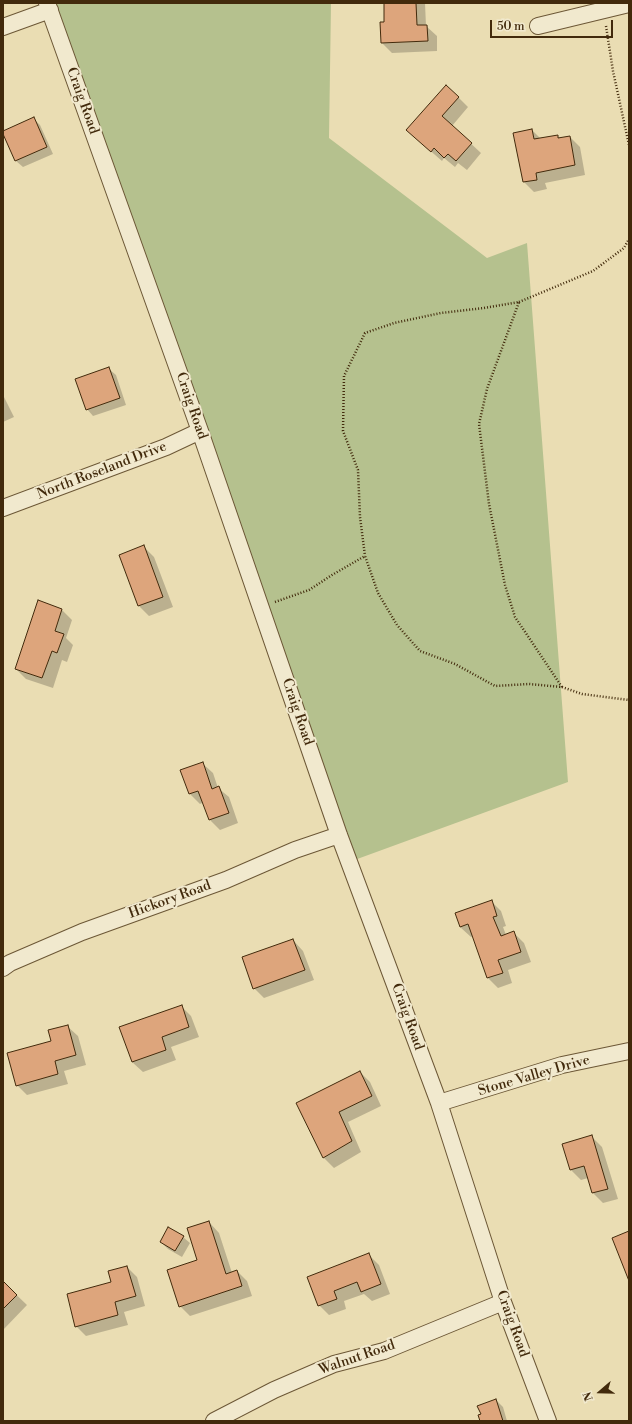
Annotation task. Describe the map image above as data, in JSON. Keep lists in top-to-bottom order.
{
  "streets": {
    "street": [
      "Craig Road",
      "North Roseland Drive",
      "Hickory Road",
      "Stone Valley Drive",
      "Walnut Road"
    ]
  },
  "crossings": [
    ["Craig Road", "North Roseland Drive"],
    ["Craig Road", "Hickory Road"],
    ["Craig Road", "Stone Valley Drive"],
    ["Craig Road", "Walnut Road"]
  ],
  "scale_bar": "50 m",
  "north": "left"
}
